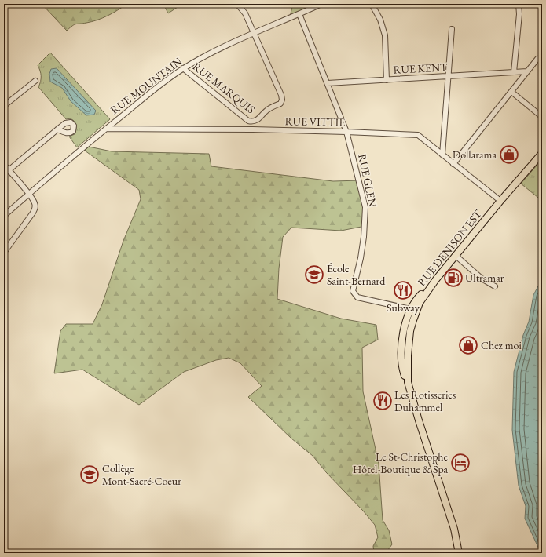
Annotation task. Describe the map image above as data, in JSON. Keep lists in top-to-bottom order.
{
  "streets": {
    "main road": ["RUE DENISON EST"],
    "street": [
      "RUE KENT",
      "RUE MOUNTAIN",
      "RUE MARQUIS",
      "RUE VITTIE",
      "RUE GLEN"
    ]
  },
  "crossings": [
    ["RUE KENT", "RUE GLEN"],
    ["RUE MOUNTAIN", "RUE MARQUIS"],
    ["RUE MOUNTAIN", "RUE VITTIE"],
    ["RUE MOUNTAIN", "RUE GLEN"],
    ["RUE VITTIE", "RUE GLEN"],
    ["RUE VITTIE", "RUE DENISON EST"],
    ["RUE GLEN", "RUE DENISON EST"]
  ],
  "places": {
    "shop": ["Dollarama", "Chez moi"],
    "school or university": ["École Saint-Bernard", "Collège Mont-Sacré-Coeur"],
    "fuel station": ["Ultramar"],
    "restaurant": ["Subway", "Les Rotisseries Duhammel"],
    "hotel": ["Le St-Christophe Hôtel-Boutique & Spa"]
  }
}
